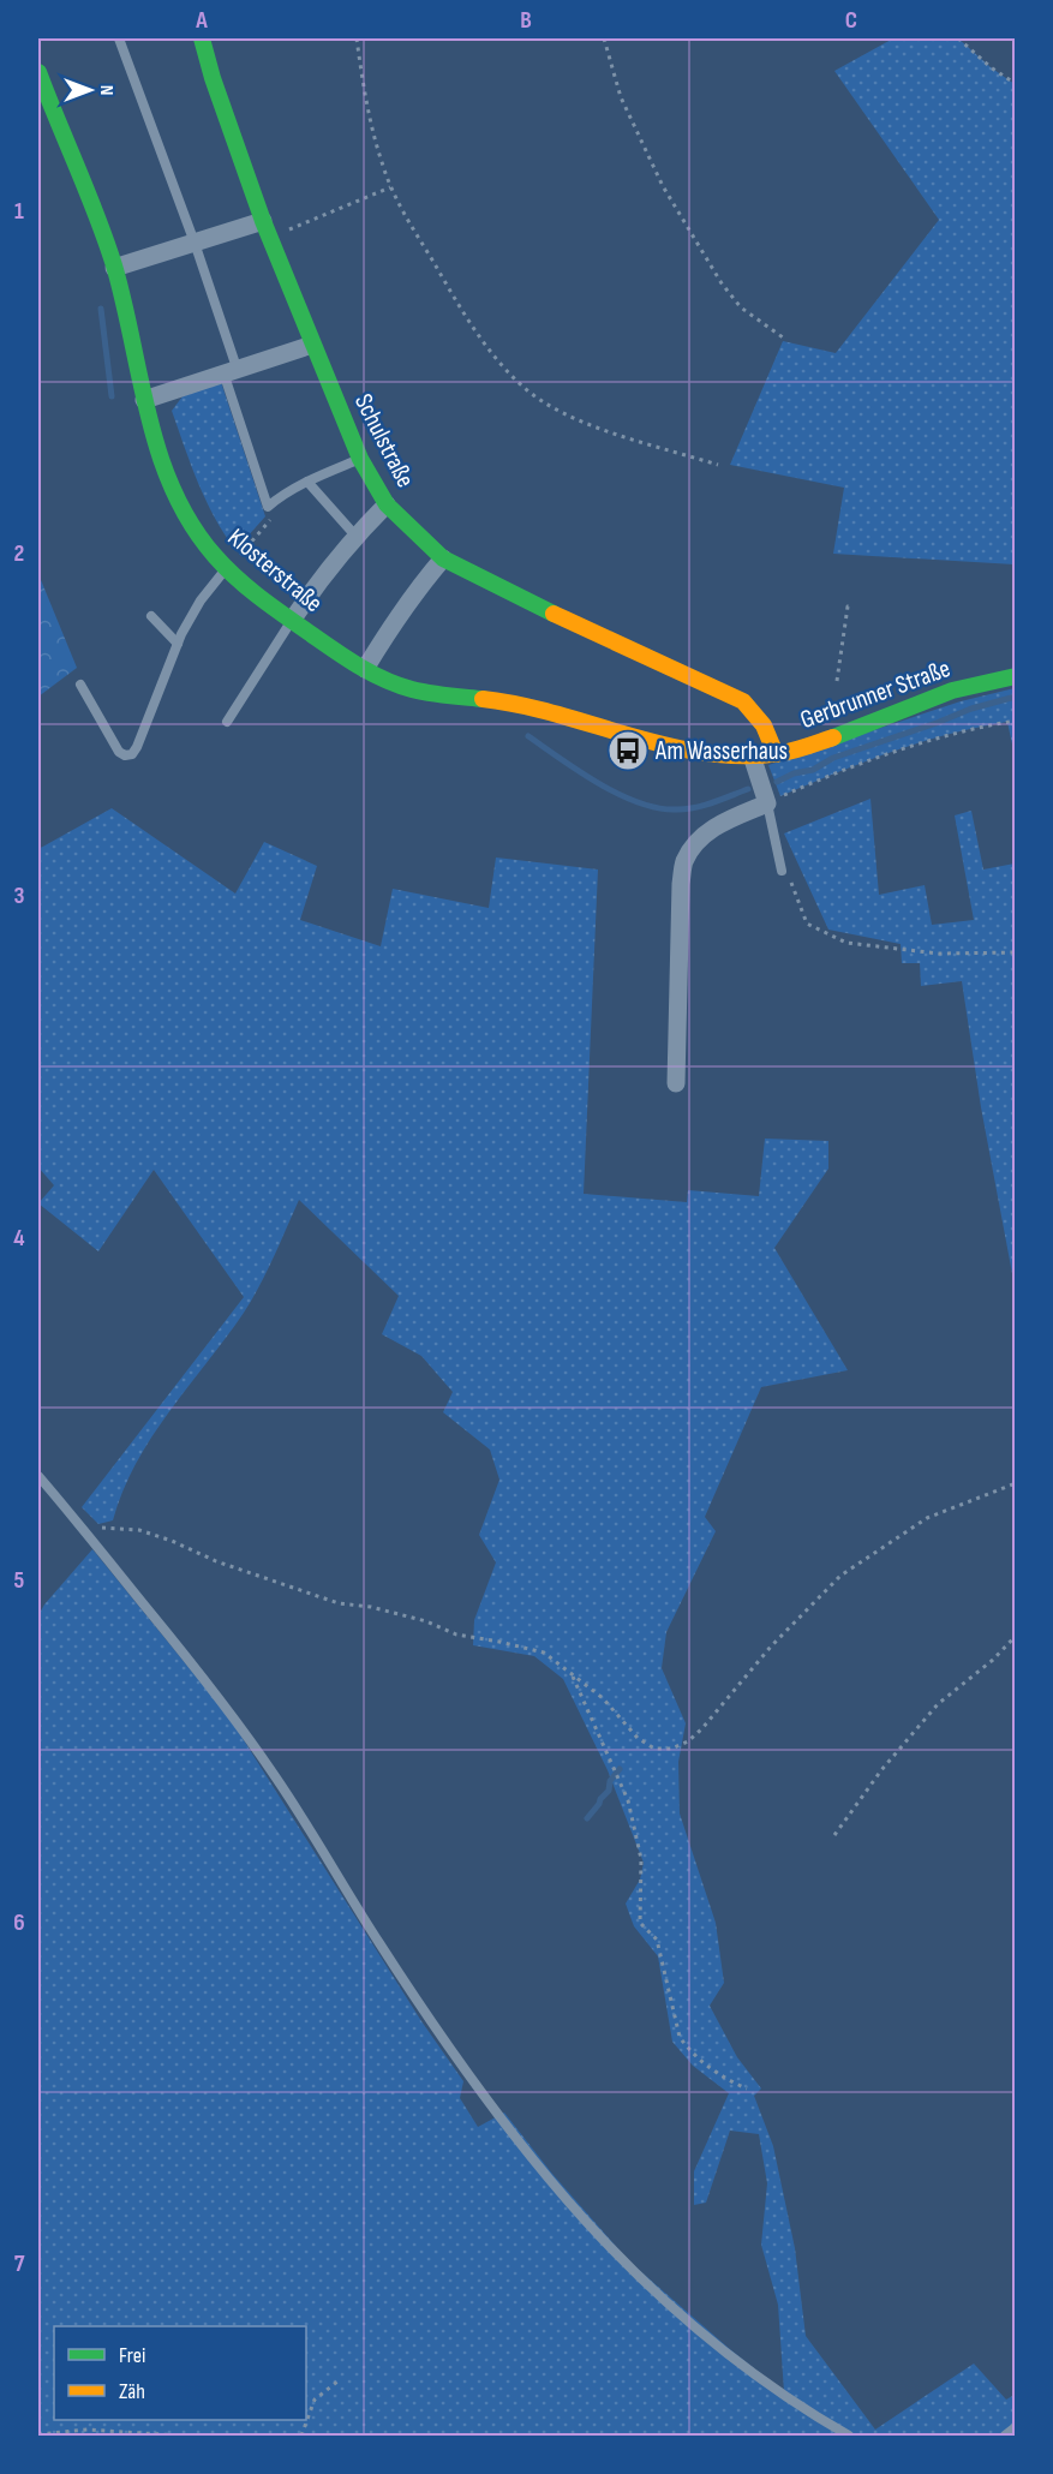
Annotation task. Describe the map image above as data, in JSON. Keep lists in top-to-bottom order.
{
  "streets": {
    "street": ["Schulstraße", "Klosterstraße", "Gerbrunner Straße"]
  },
  "crossings": [
    ["Schulstraße", "Gerbrunner Straße"],
    ["Klosterstraße", "Gerbrunner Straße"]
  ],
  "places": {
    "bus stop": ["Am Wasserhaus"]
  },
  "legend": ["Frei", "Zäh"],
  "north": "right",
  "grid": {
    "columns": ["A", "B", "C"],
    "rows": [
      "1",
      "2",
      "3",
      "4",
      "5",
      "6",
      "7"
    ]
  }
}
